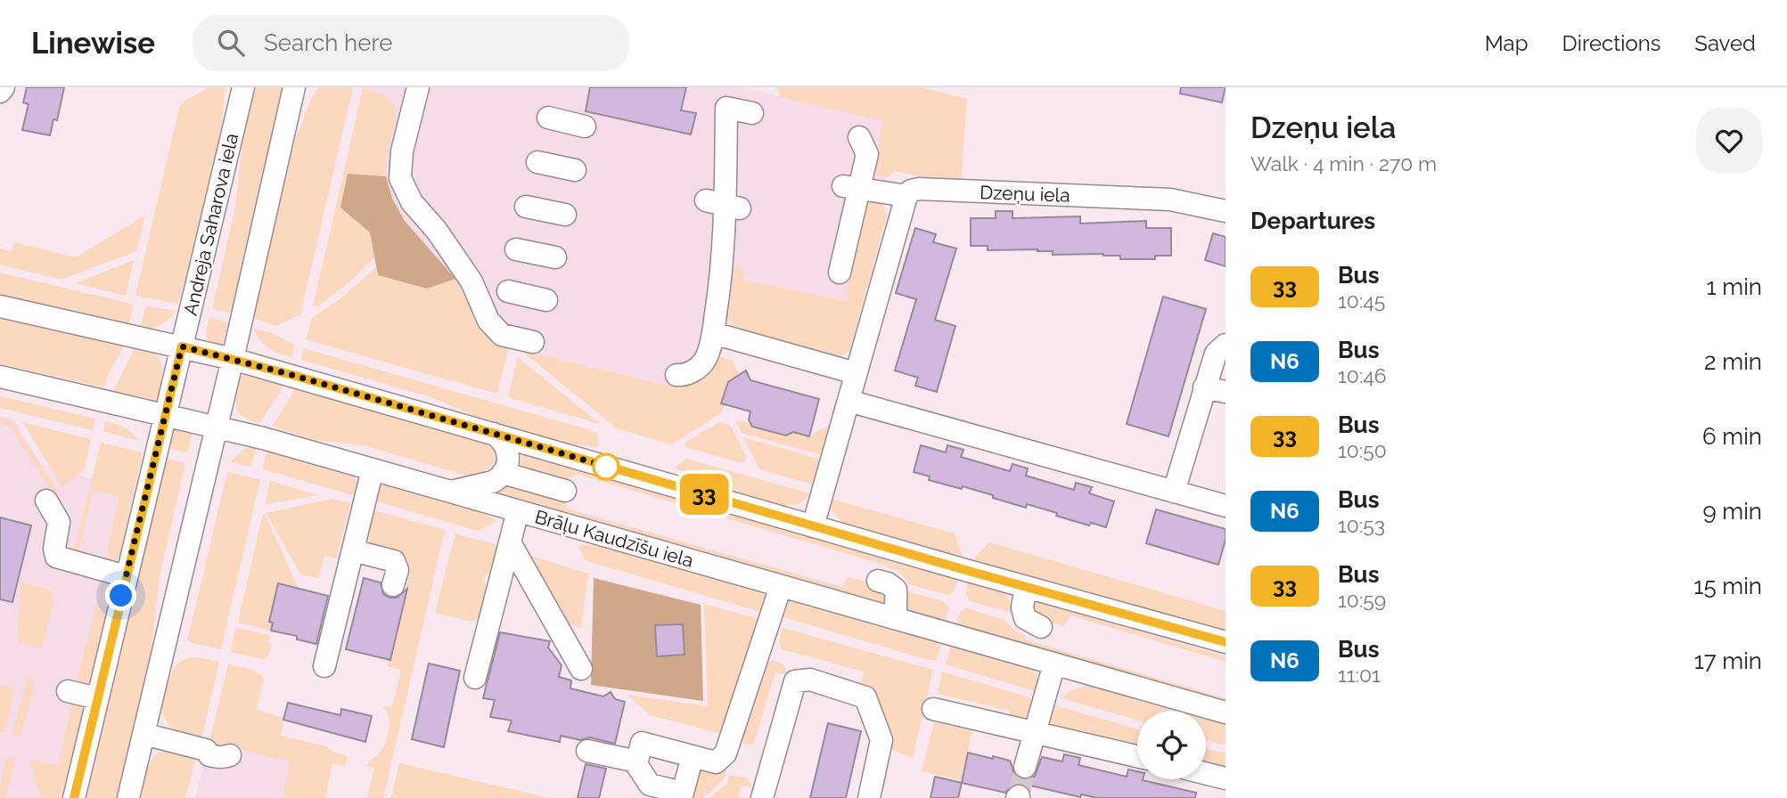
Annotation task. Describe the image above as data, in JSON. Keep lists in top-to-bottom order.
{
  "streets": {
    "street": ["Dzeņu iela", "Andreja Saharova iela", "Brāļu Kaudzīšu iela"]
  },
  "crossings": [
    ["Andreja Saharova iela", "Brāļu Kaudzīšu iela"]
  ],
  "lines": ["bus line 33"],
  "page": {
    "header": "Linewise",
    "search": "Search here",
    "nav": ["Map", "Directions", "Saved"],
    "on_map": "33",
    "heading": [
      ["Dzeņu iela", "Walk · 4 min · 270 m"],
      "Departures"
    ],
    "list": [
      {
        "mark": "33",
        "name": "Bus",
        "note": "10:45",
        "value": "1 min"
      },
      {
        "mark": "N6",
        "name": "Bus",
        "note": "10:46",
        "value": "2 min"
      },
      {
        "mark": "33",
        "name": "Bus",
        "note": "10:50",
        "value": "6 min"
      },
      {
        "mark": "N6",
        "name": "Bus",
        "note": "10:53",
        "value": "9 min"
      },
      {
        "mark": "33",
        "name": "Bus",
        "note": "10:59",
        "value": "15 min"
      },
      {
        "mark": "N6",
        "name": "Bus",
        "note": "11:01",
        "value": "17 min"
      }
    ]
  }
}
